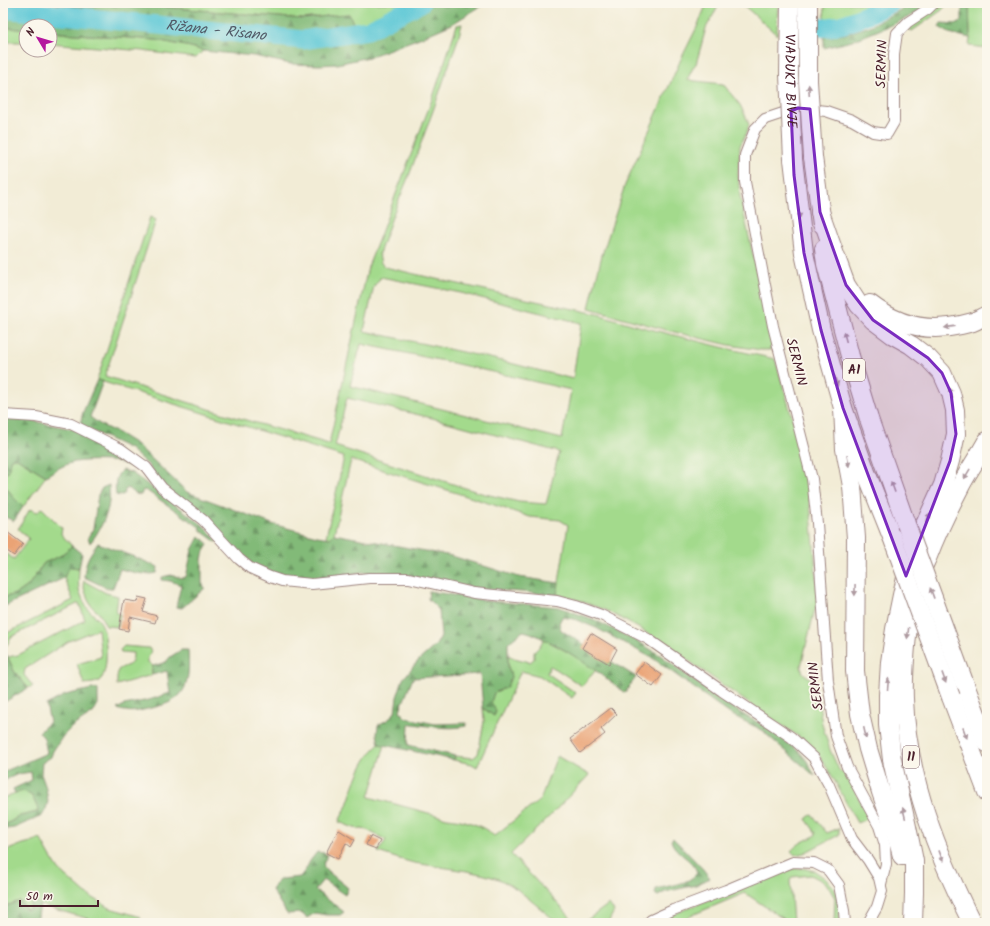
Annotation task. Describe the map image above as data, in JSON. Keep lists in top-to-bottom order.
{
  "streets": {
    "highway": ["VIADUKT BIVJE", "A1", "11"],
    "street": ["SERMIN"]
  },
  "crossings": [
    ["VIADUKT BIVJE", "A1"]
  ],
  "water": ["Rižana - Risano"],
  "scale_bar": "50 m",
  "north": "top left"
}
